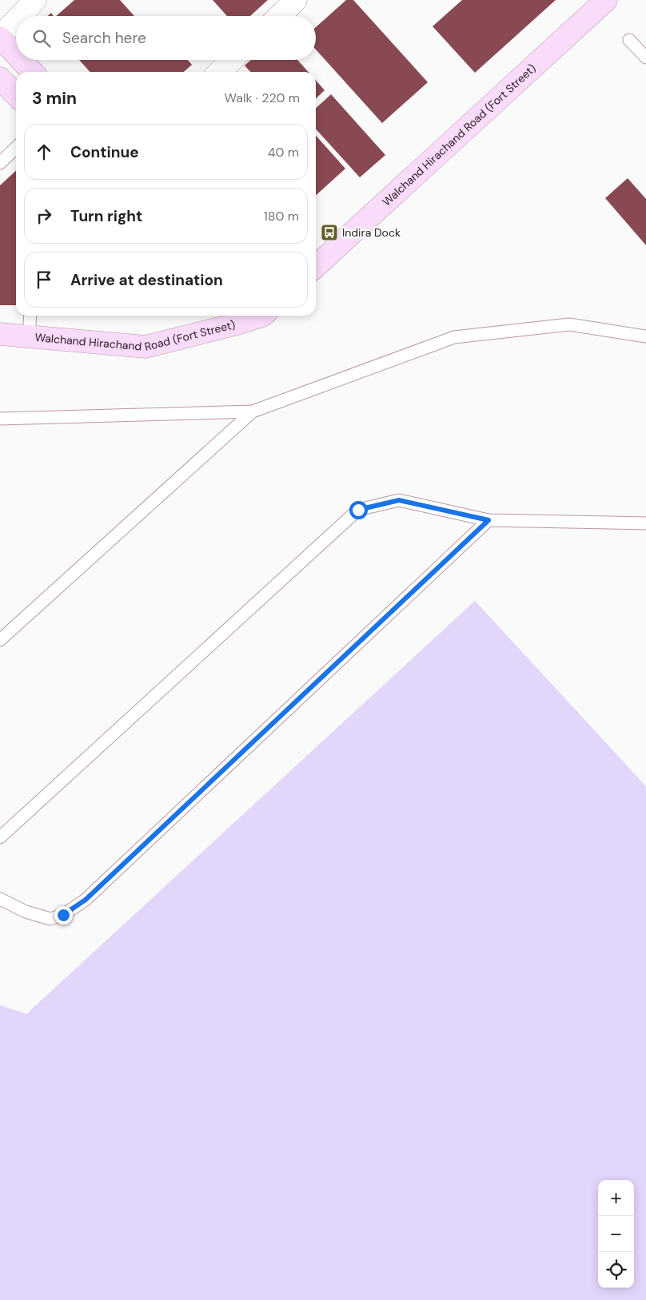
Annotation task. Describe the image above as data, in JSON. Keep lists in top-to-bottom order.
{
  "streets": {
    "street": ["Walchand Hirachand Road (Fort Street)"]
  },
  "places": {
    "bus stop": ["Indira Dock"]
  },
  "page": {
    "search": "Search here",
    "heading": ["3 min", "Walk · 220 m"],
    "list": [
      ["Continue", "40 m"],
      ["Turn right", "180 m"],
      "Arrive at destination"
    ],
    "map_buttons": ["+", "−"]
  }
}
